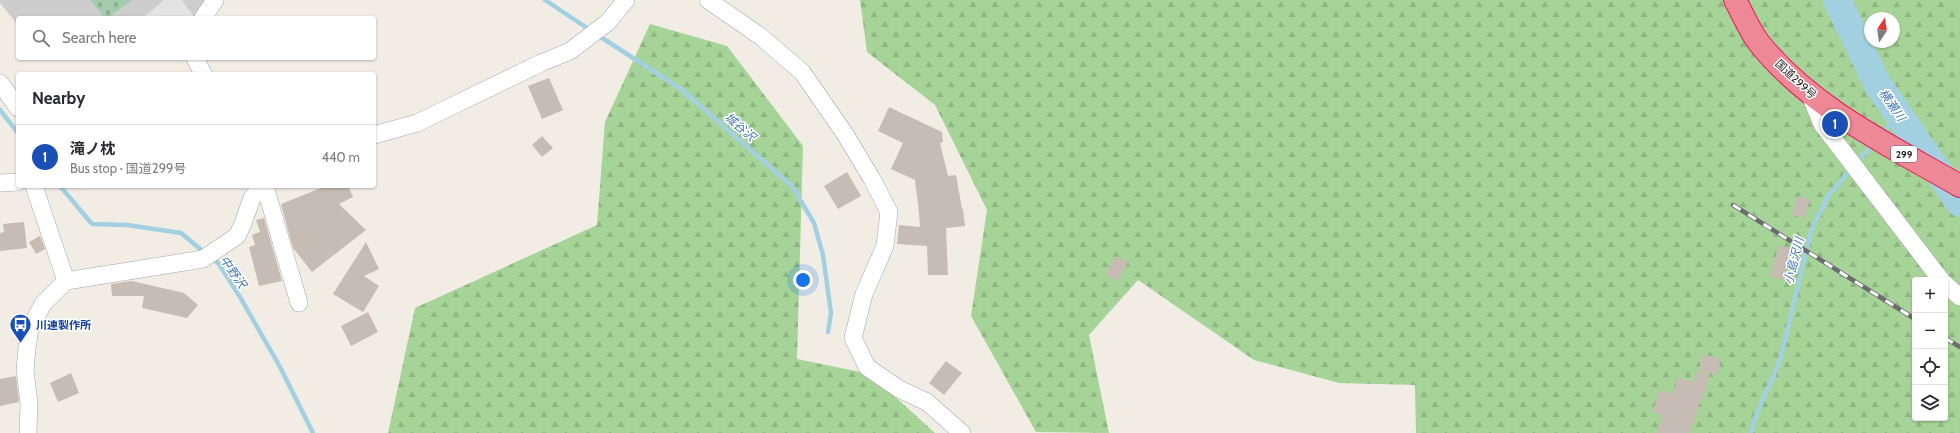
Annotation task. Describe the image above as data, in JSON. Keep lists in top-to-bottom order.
{
  "streets": {
    "highway": ["国道299号", "299"]
  },
  "water": [
    "横瀬川",
    "城谷沢",
    "小島沢川",
    "中野沢"
  ],
  "places": {
    "bus stop": ["川連製作所"]
  },
  "north": "top",
  "page": {
    "search": "Search here",
    "heading": "Nearby",
    "pins": "1",
    "list": [
      {
        "mark": "1",
        "name": "滝ノ枕",
        "note": "Bus stop · 国道299号",
        "value": "440 m"
      }
    ],
    "map_buttons": ["+", "−"]
  }
}
